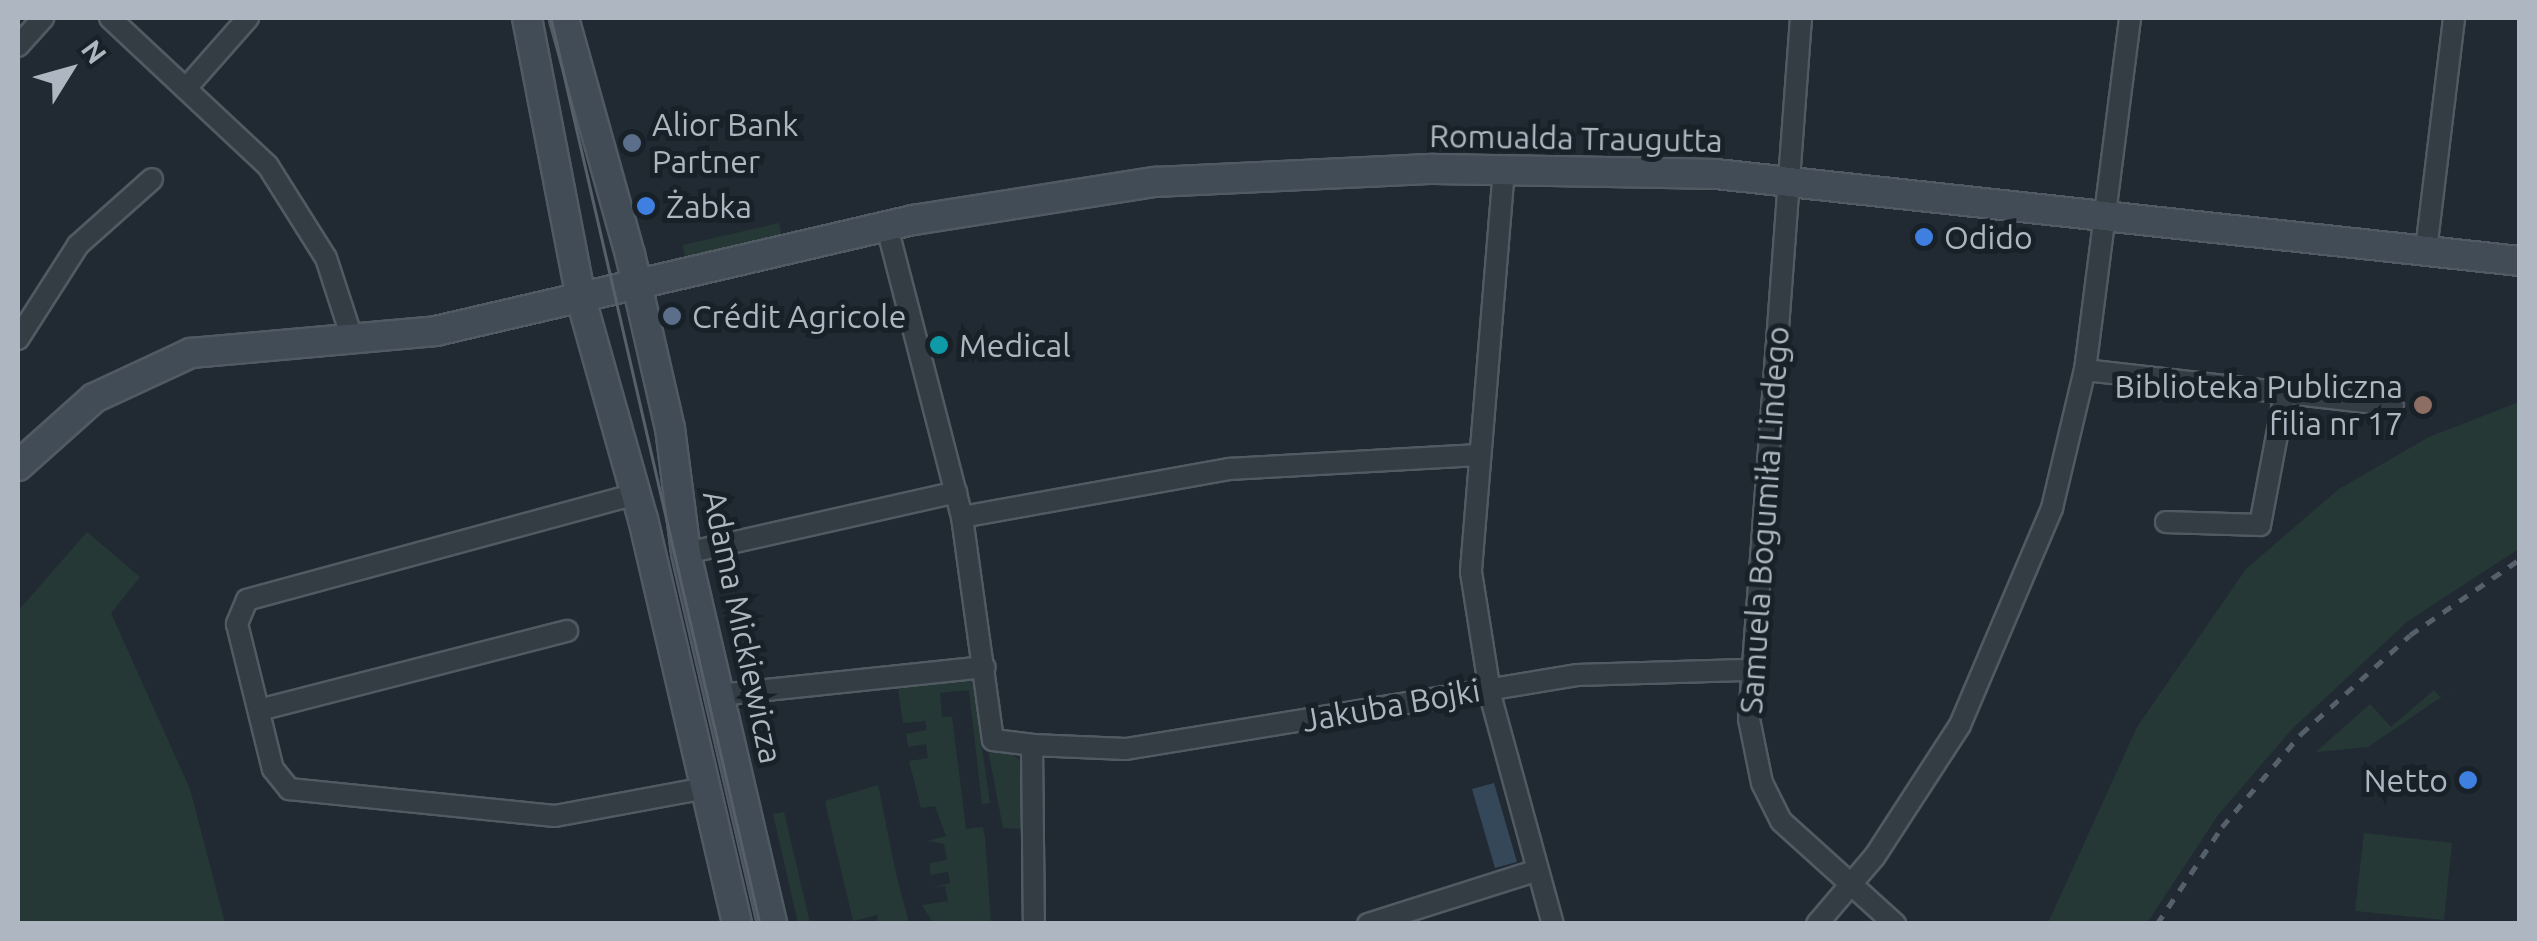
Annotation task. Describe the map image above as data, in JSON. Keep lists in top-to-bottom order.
{
  "streets": {
    "street": [
      "Romualda Traugutta",
      "Samuela Bogumiła Lindego",
      "Adama Mickiewicza",
      "Jakuba Bojki"
    ]
  },
  "crossings": [
    ["Romualda Traugutta", "Samuela Bogumiła Lindego"],
    ["Romualda Traugutta", "Adama Mickiewicza"],
    ["Samuela Bogumiła Lindego", "Jakuba Bojki"]
  ],
  "places": [
    "Alior Bank Partner",
    "Żabka",
    "Odido",
    "Crédit Agricole",
    "Medical",
    "Biblioteka Publiczna filia nr 17",
    "Netto"
  ],
  "north": "top right"
}
